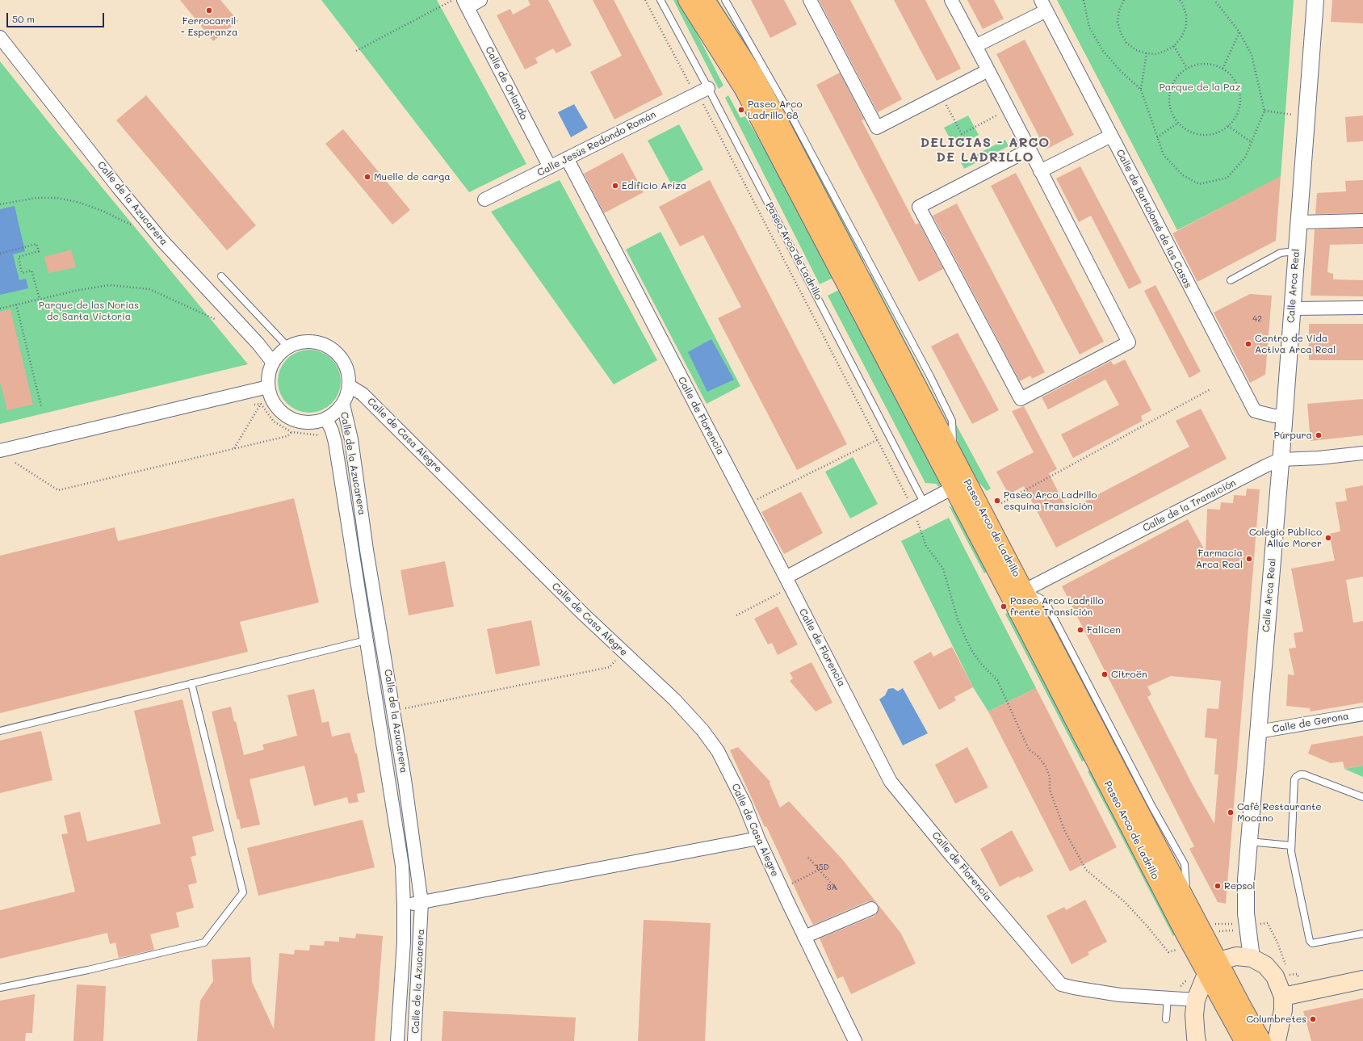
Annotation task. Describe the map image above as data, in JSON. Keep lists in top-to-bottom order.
{
  "streets": {
    "main road": ["Paseo Arco de Ladrillo"],
    "street": [
      "Calle de Orlando",
      "Calle Jesús Redondo Román",
      "Calle de la Azucarera",
      "Calle de Bartolomé de las Casas",
      "Calle Arca Real",
      "Calle de Florencia",
      "Calle de Casa Alegre",
      "Calle de la Transición",
      "Calle de Gerona"
    ]
  },
  "crossings": [
    ["Calle de Orlando", "Calle Jesús Redondo Román"],
    ["Calle Jesús Redondo Román", "Paseo Arco de Ladrillo"],
    ["Calle Jesús Redondo Román", "Calle de Florencia"],
    ["Calle de la Azucarera", "Calle de Casa Alegre"],
    ["Calle de Bartolomé de las Casas", "Calle Arca Real"],
    ["Paseo Arco de Ladrillo", "Calle de la Transición"],
    ["Calle Arca Real", "Calle de la Transición"],
    ["Calle Arca Real", "Calle de Gerona"]
  ],
  "districts": ["DELICIAS - ARCO DE LADRILLO"],
  "parks": ["Parque de la Paz", "Parque de las Norias de Santa Victoria"],
  "places": [
    "Ferrocarril - Esperanza",
    "Paseo Arco Ladrillo 68",
    "Muelle de carga",
    "Edificio Ariza",
    "Centro de Vida Activa Arca Real",
    "Púrpura",
    "Paseo Arco Ladrillo esquina Transición",
    "Colegio Público Allúe Morer",
    "Farmacia Arca Real",
    "Paseo Arco Ladrillo frente Transición",
    "Falicen",
    "Citroën",
    "Café Restaurante Mocano",
    "Repsol",
    "Columbretes"
  ],
  "house_numbers": ["42", "15D", "3A"],
  "scale_bar": "50 m"
}
